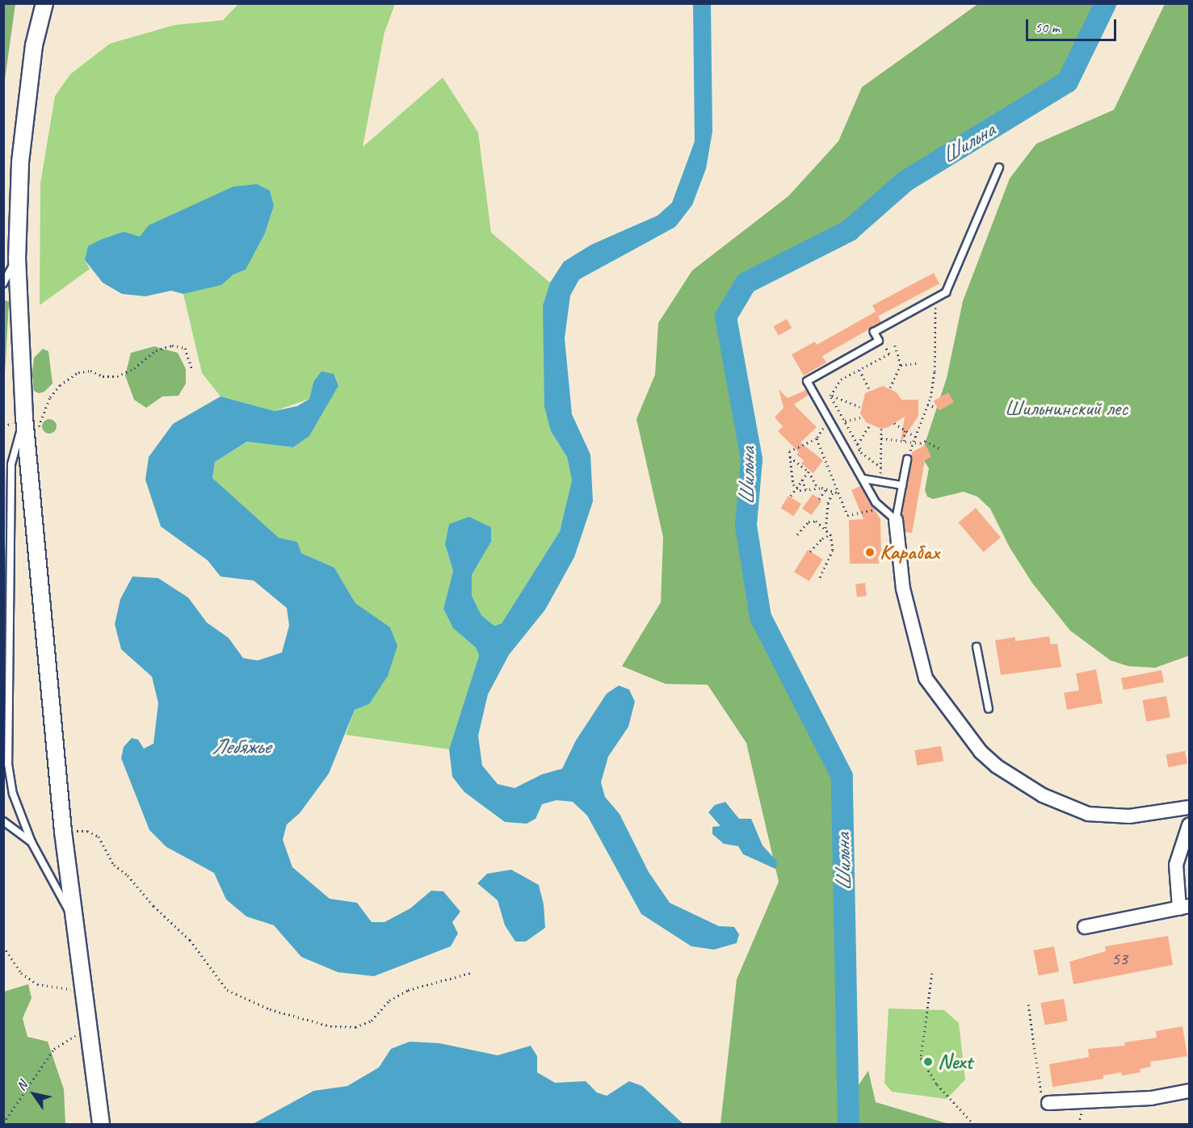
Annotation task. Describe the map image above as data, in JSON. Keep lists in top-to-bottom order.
{
  "water": ["Шильна", "Лебяжье"],
  "parks": ["Шильнинский лес"],
  "places": ["Карабах", "Next"],
  "house_numbers": ["53"],
  "scale_bar": "50 m",
  "north": "top left"
}
